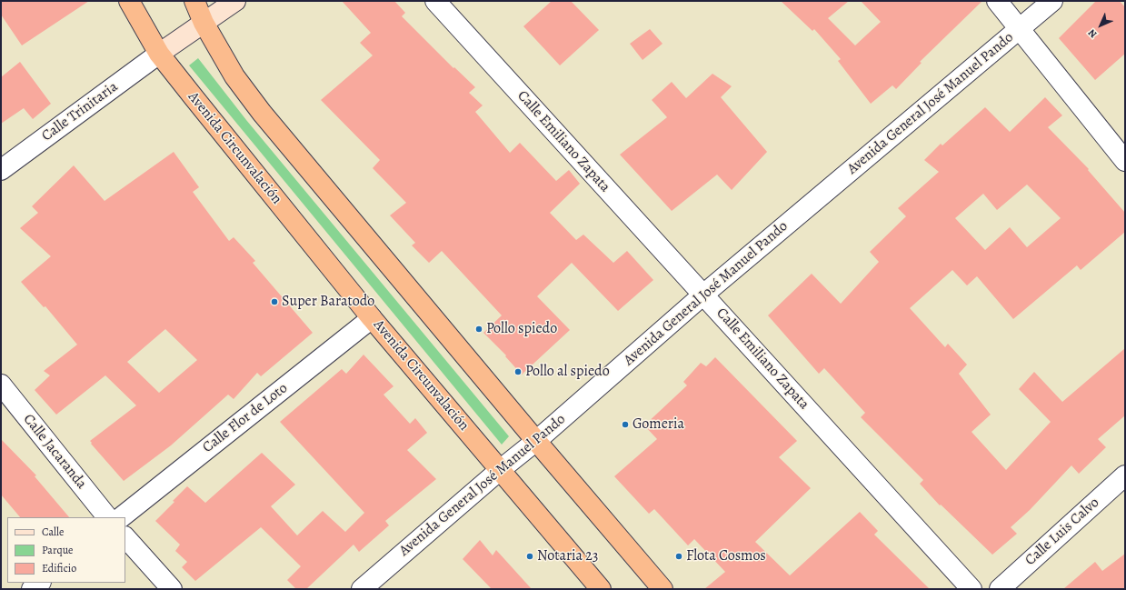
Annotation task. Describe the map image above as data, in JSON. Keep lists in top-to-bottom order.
{
  "streets": {
    "highway": ["Avenida Circunvalación"],
    "street": [
      "Avenida General José Manuel Pando",
      "Calle Trinitaria",
      "Calle Emiliano Zapata",
      "Calle Flor de Loto",
      "Calle Jacaranda",
      "Calle Luis Calvo"
    ]
  },
  "crossings": [
    ["Avenida General José Manuel Pando", "Calle Emiliano Zapata"],
    ["Avenida General José Manuel Pando", "Avenida Circunvalación"],
    ["Calle Trinitaria", "Avenida Circunvalación"],
    ["Avenida Circunvalación", "Calle Flor de Loto"]
  ],
  "places": [
    "Super Baratodo",
    "Pollo spiedo",
    "Pollo al spiedo",
    "Gomeria",
    "Notaria 23",
    "Flota Cosmos"
  ],
  "legend": ["Calle", "Parque", "Edificio"],
  "north": "bottom left"
}
